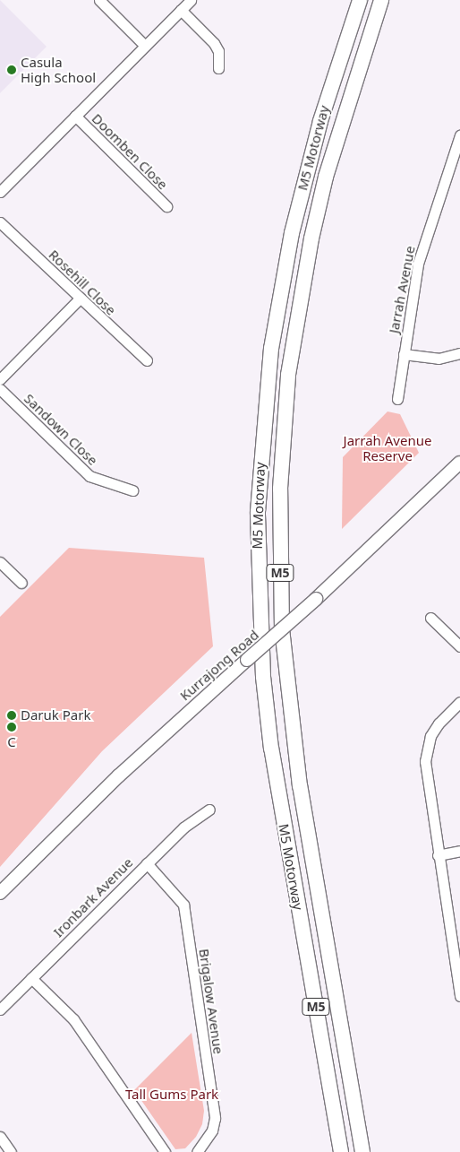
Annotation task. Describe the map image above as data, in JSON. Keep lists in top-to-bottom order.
{
  "streets": {
    "highway": ["M5 Motorway", "M5"],
    "main road": ["Kurrajong Road"],
    "street": [
      "Doomben Close",
      "Rosehill Close",
      "Jarrah Avenue",
      "Sandown Close",
      "Ironbark Avenue",
      "Brigalow Avenue"
    ]
  },
  "crossings": [
    ["Ironbark Avenue", "Brigalow Avenue"]
  ],
  "parks": ["Jarrah Avenue Reserve", "Tall Gums Park"],
  "places": ["Casula High School", "Daruk Park", "C"]
}
